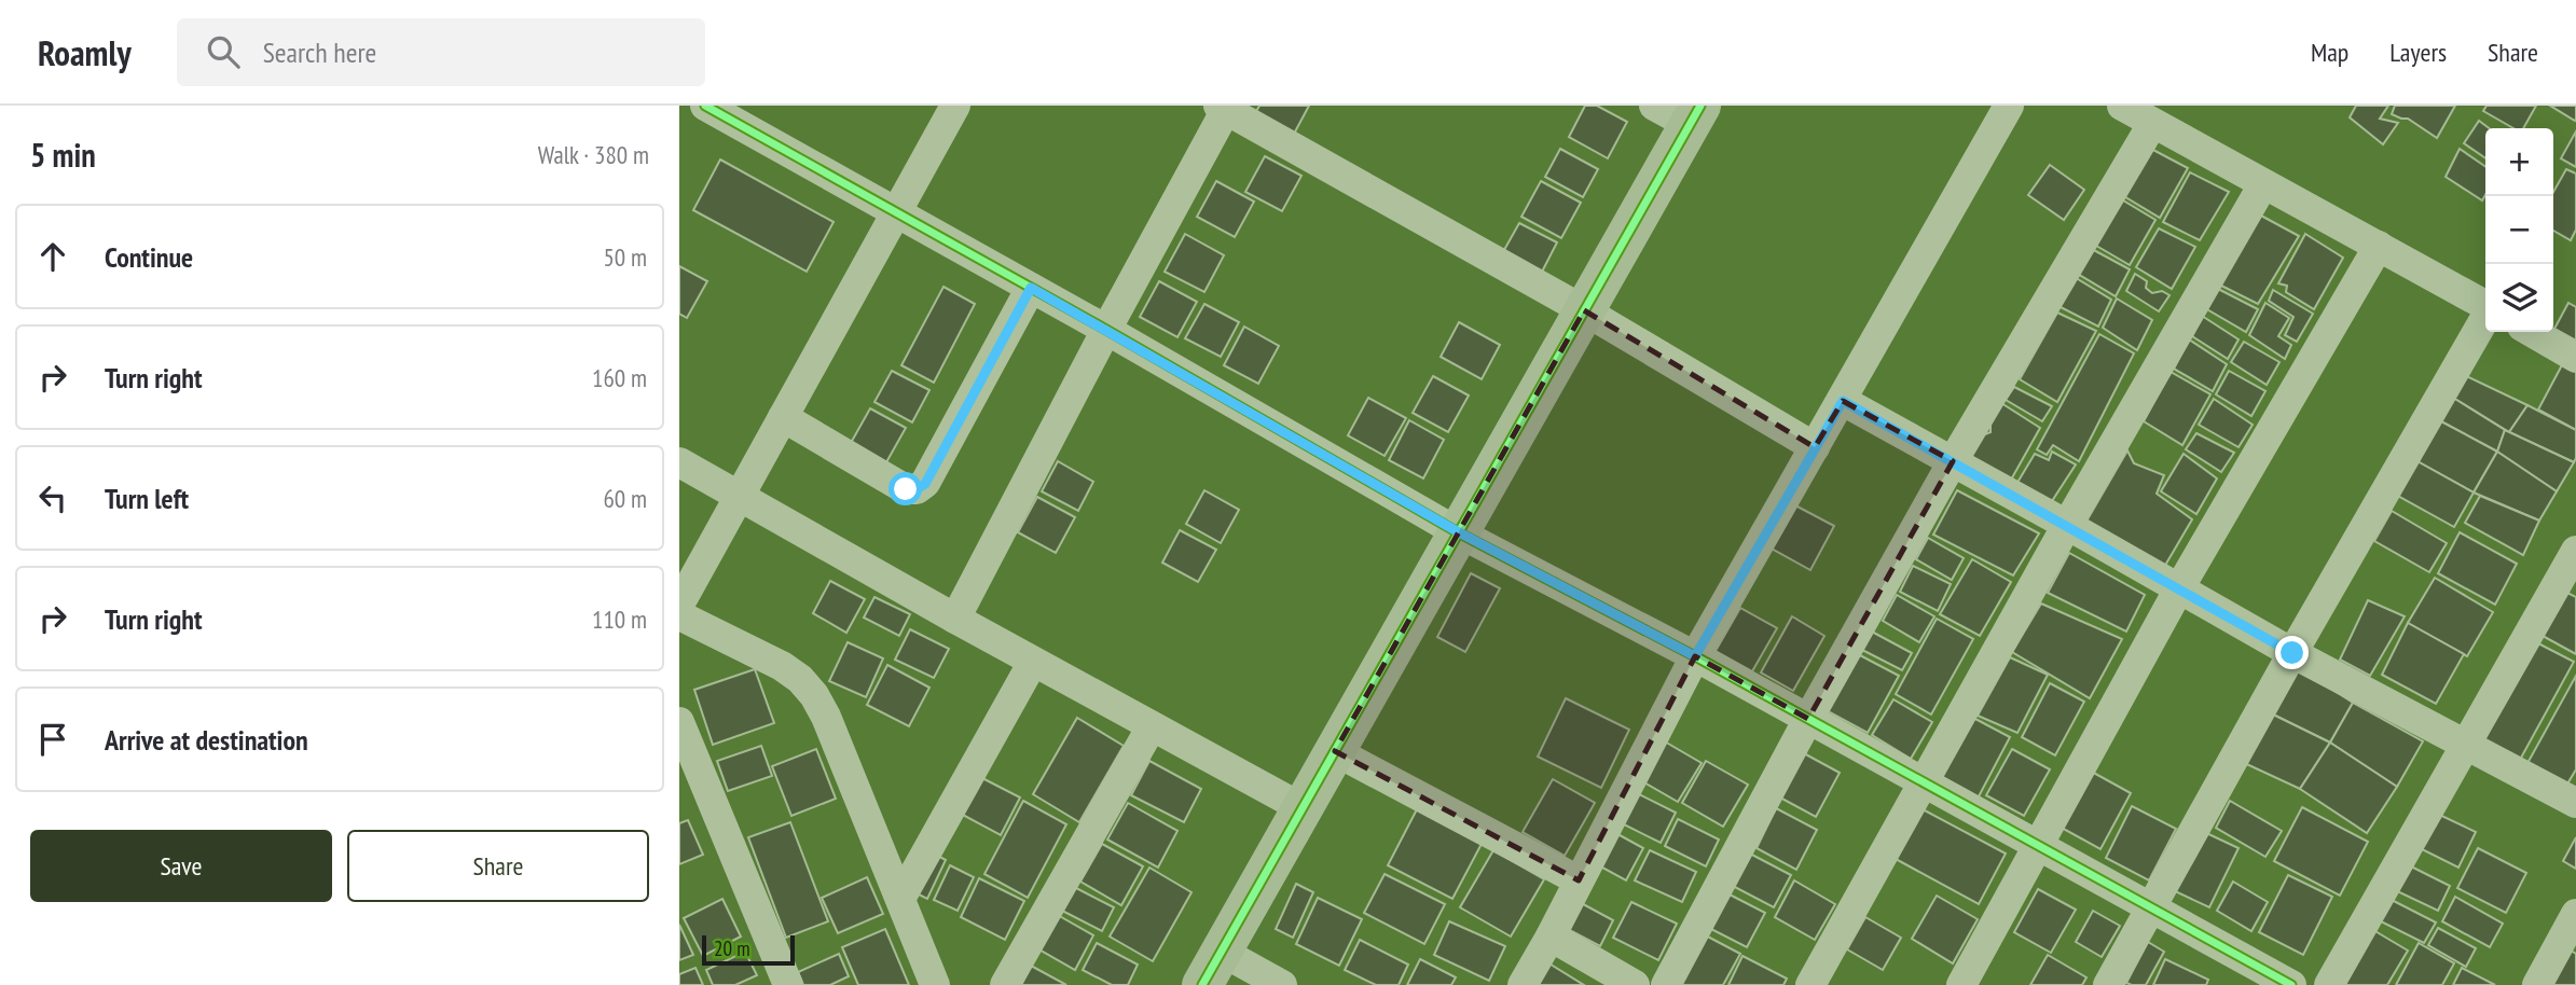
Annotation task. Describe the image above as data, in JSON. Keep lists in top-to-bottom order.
{
  "scale_bar": "20 m",
  "page": {
    "header": "Roamly",
    "search": "Search here",
    "nav": ["Map", "Layers", "Share"],
    "heading": ["5 min", "Walk · 380 m"],
    "map_buttons": ["+", "−"],
    "list": [
      ["Continue", "50 m"],
      ["Turn right", "160 m"],
      ["Turn left", "60 m"],
      ["Turn right", "110 m"],
      "Arrive at destination"
    ],
    "buttons": ["Save", "Share"],
    "scale": "20 m"
  }
}
